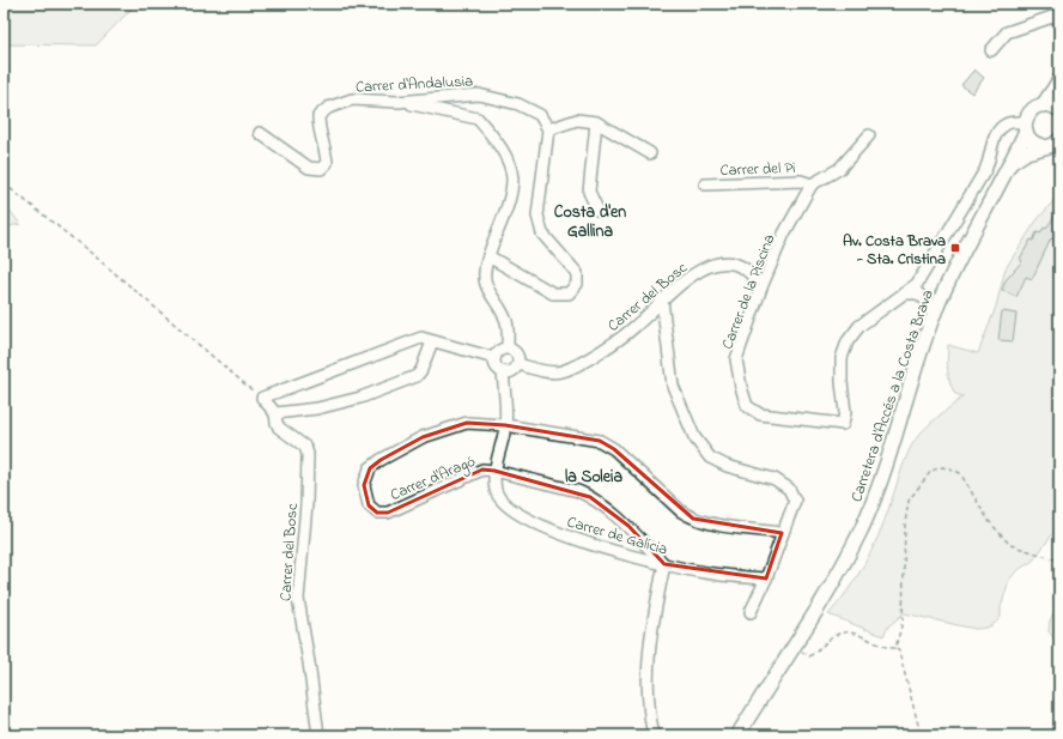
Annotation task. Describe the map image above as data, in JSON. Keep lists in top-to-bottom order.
{
  "streets": {
    "main road": ["Carretera d'Accés a la Costa Brava"],
    "street": [
      "Carrer d'Andalusia",
      "Carrer del Pi",
      "Carrer de la Piscina",
      "Carrer del Bosc",
      "Carrer d'Aragó",
      "Carrer de Galícia"
    ]
  },
  "crossings": [
    ["Carrer del Pi", "Carrer de la Piscina"],
    ["Carrer de la Piscina", "Carrer del Bosc"],
    ["Carrer de la Piscina", "Carretera d'Accés a la Costa Brava"],
    ["Carrer del Bosc", "Carrer de Galícia"],
    ["Carrer d'Aragó", "Carrer de Galícia"]
  ],
  "districts": ["Costa d'en Gallina", "la Soleia"],
  "places": {
    "transit": ["Av. Costa Brava - Sta. Cristina"]
  }
}
